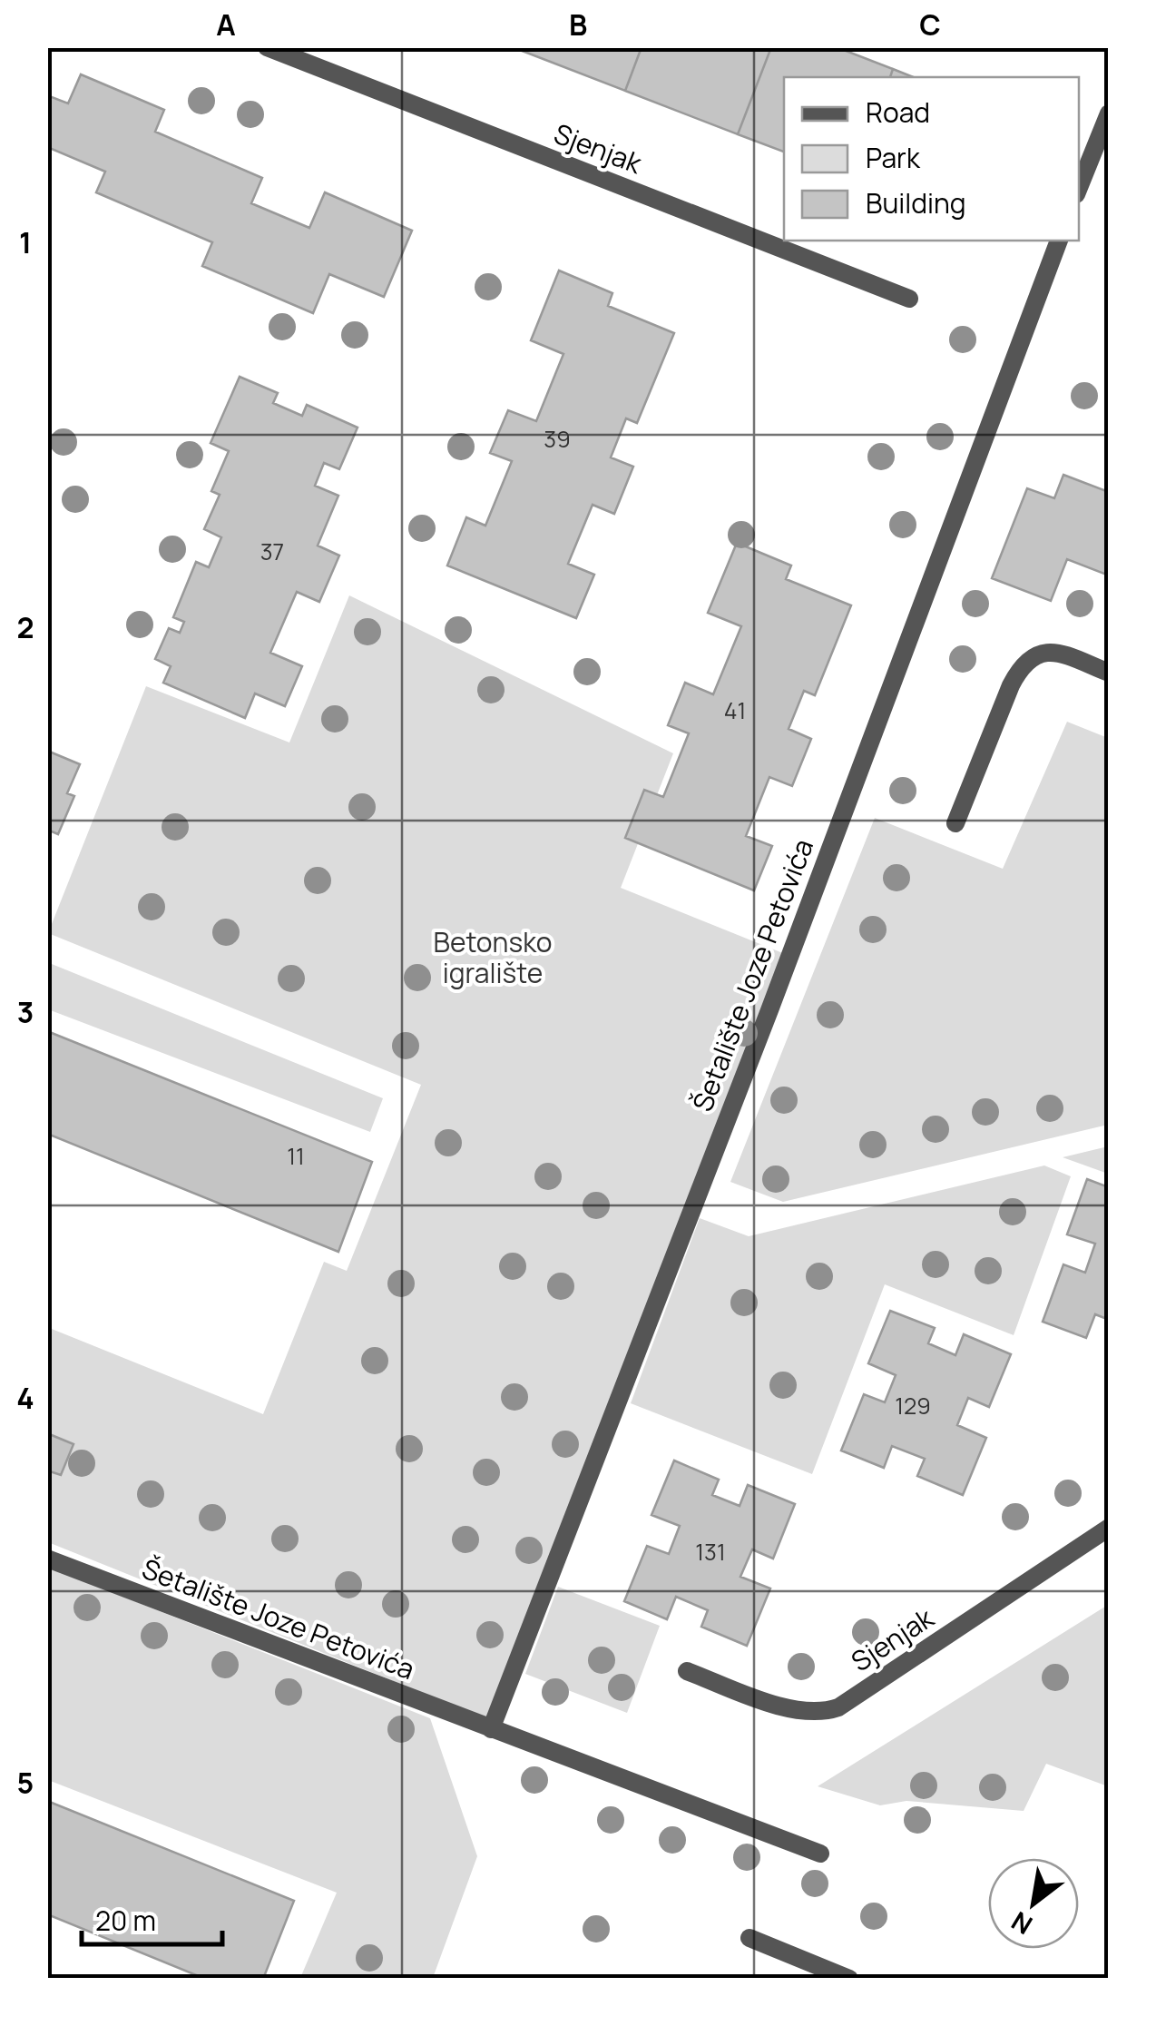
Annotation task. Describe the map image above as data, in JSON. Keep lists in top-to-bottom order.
{
  "streets": {
    "street": ["Sjenjak", "Šetalište Joze Petovića"]
  },
  "parks": ["Betonsko igralište"],
  "house_numbers": [
    "39",
    "37",
    "41",
    "11",
    "129",
    "131"
  ],
  "legend": ["Road", "Park", "Building"],
  "scale_bar": "20 m",
  "north": "bottom left",
  "grid": {
    "columns": ["A", "B", "C"],
    "rows": [
      "1",
      "2",
      "3",
      "4",
      "5"
    ]
  }
}
